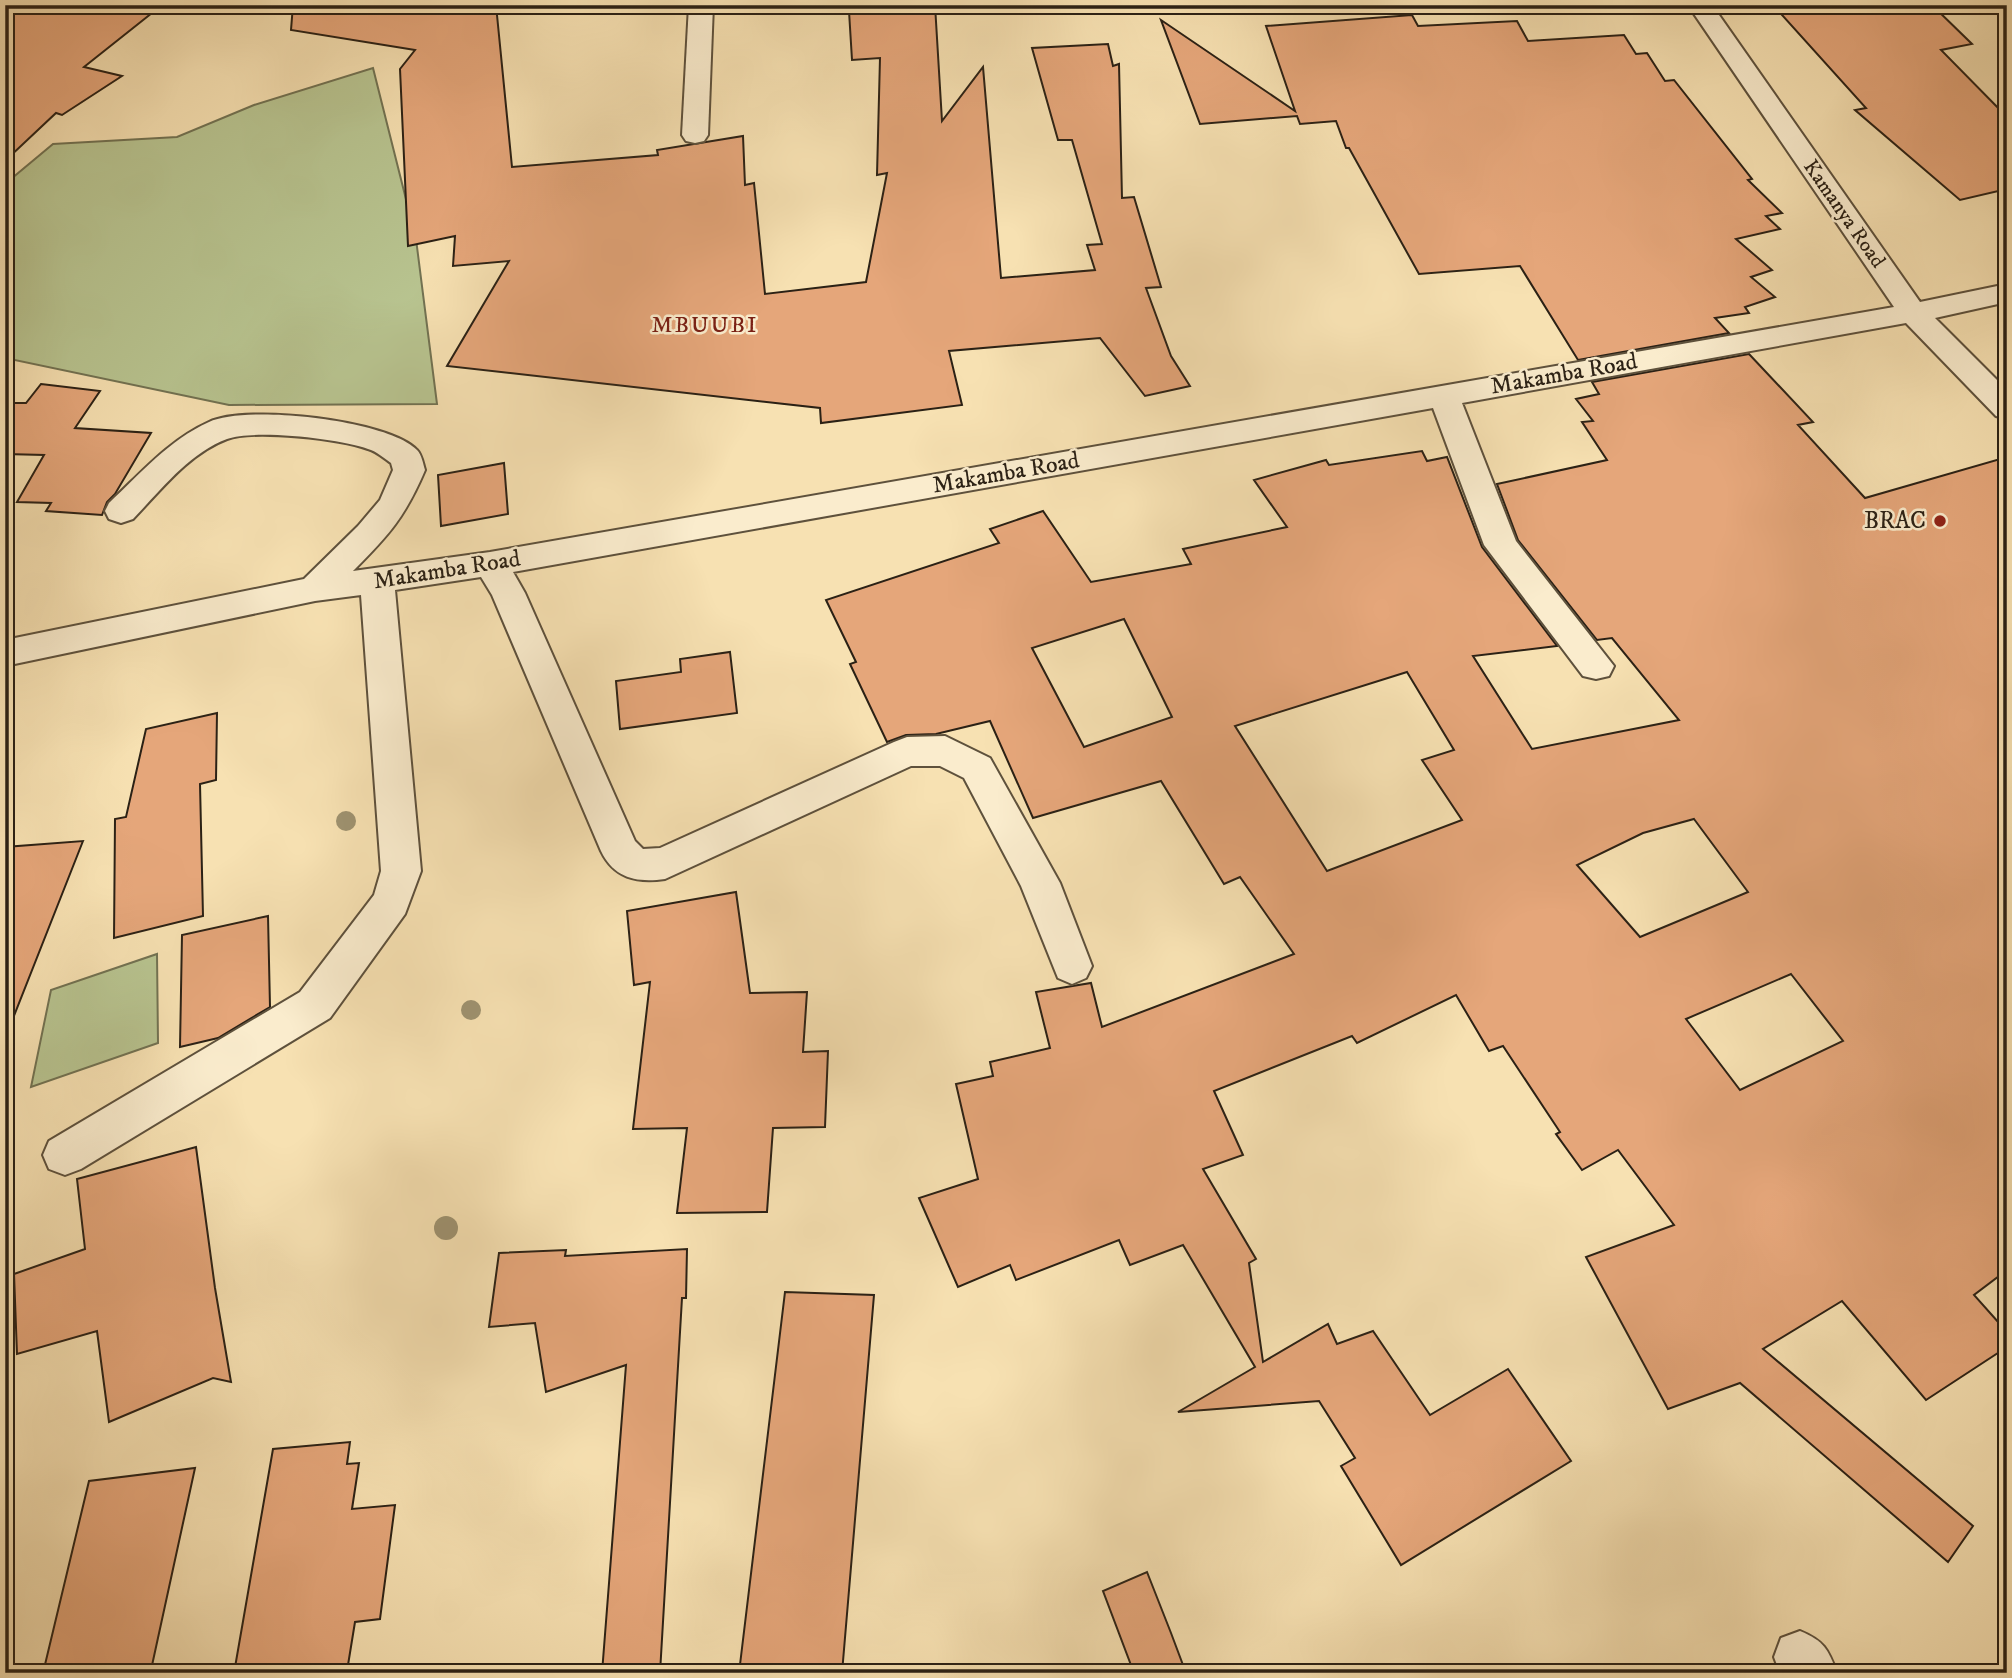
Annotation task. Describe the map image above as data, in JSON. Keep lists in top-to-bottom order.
{
  "streets": {
    "street": ["Kamanya Road", "Makamba Road"]
  },
  "crossings": [
    ["Kamanya Road", "Makamba Road"]
  ],
  "districts": ["MBUUBI"],
  "places": ["BRAC"]
}
